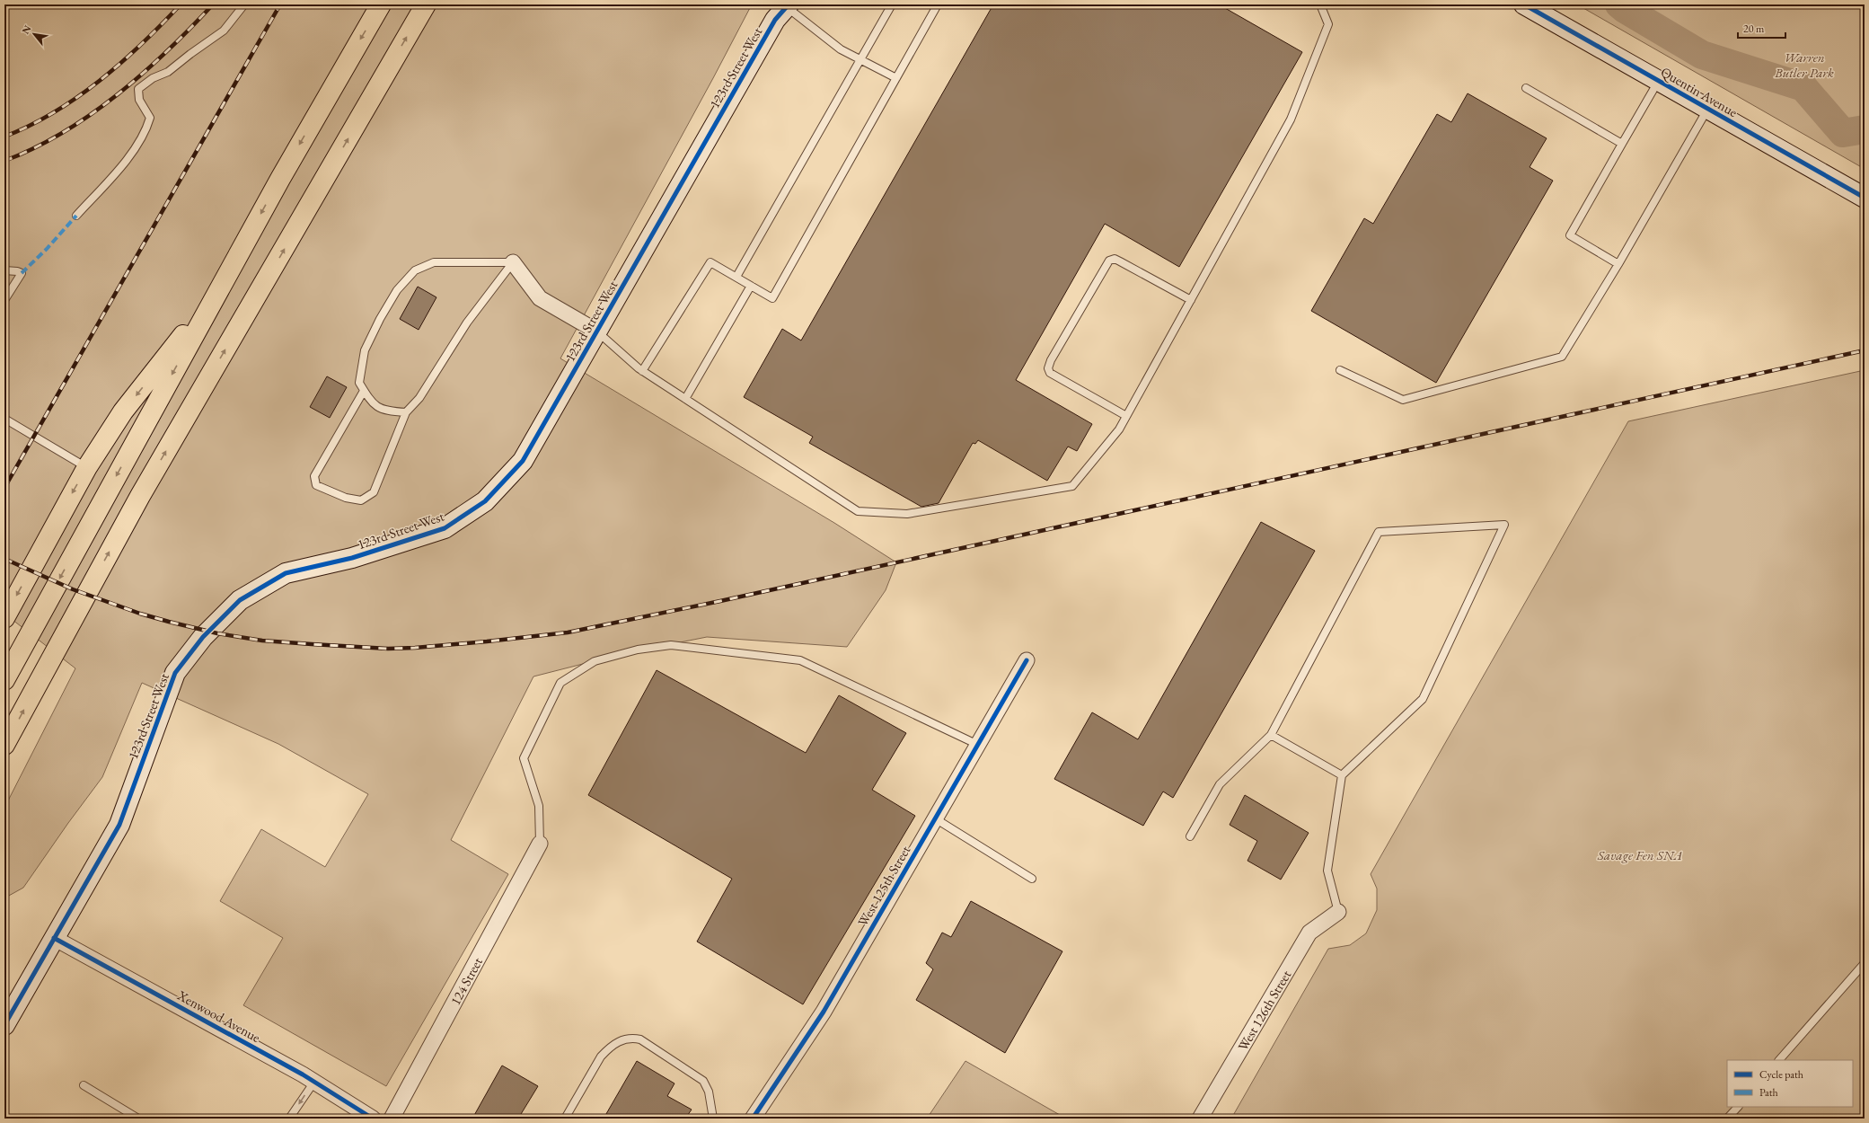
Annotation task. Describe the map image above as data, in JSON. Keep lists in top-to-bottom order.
{
  "streets": {
    "street": [
      "123rd Street West",
      "Quentin Avenue",
      "West 125th Street",
      "124 Street",
      "West 126th Street",
      "Xenwood Avenue"
    ]
  },
  "crossings": [
    ["123rd Street West", "Xenwood Avenue"]
  ],
  "parks": ["Warren Butler Park", "Savage Fen SNA"],
  "legend": ["Cycle path", "Path"],
  "scale_bar": "20 m",
  "north": "top left"
}
